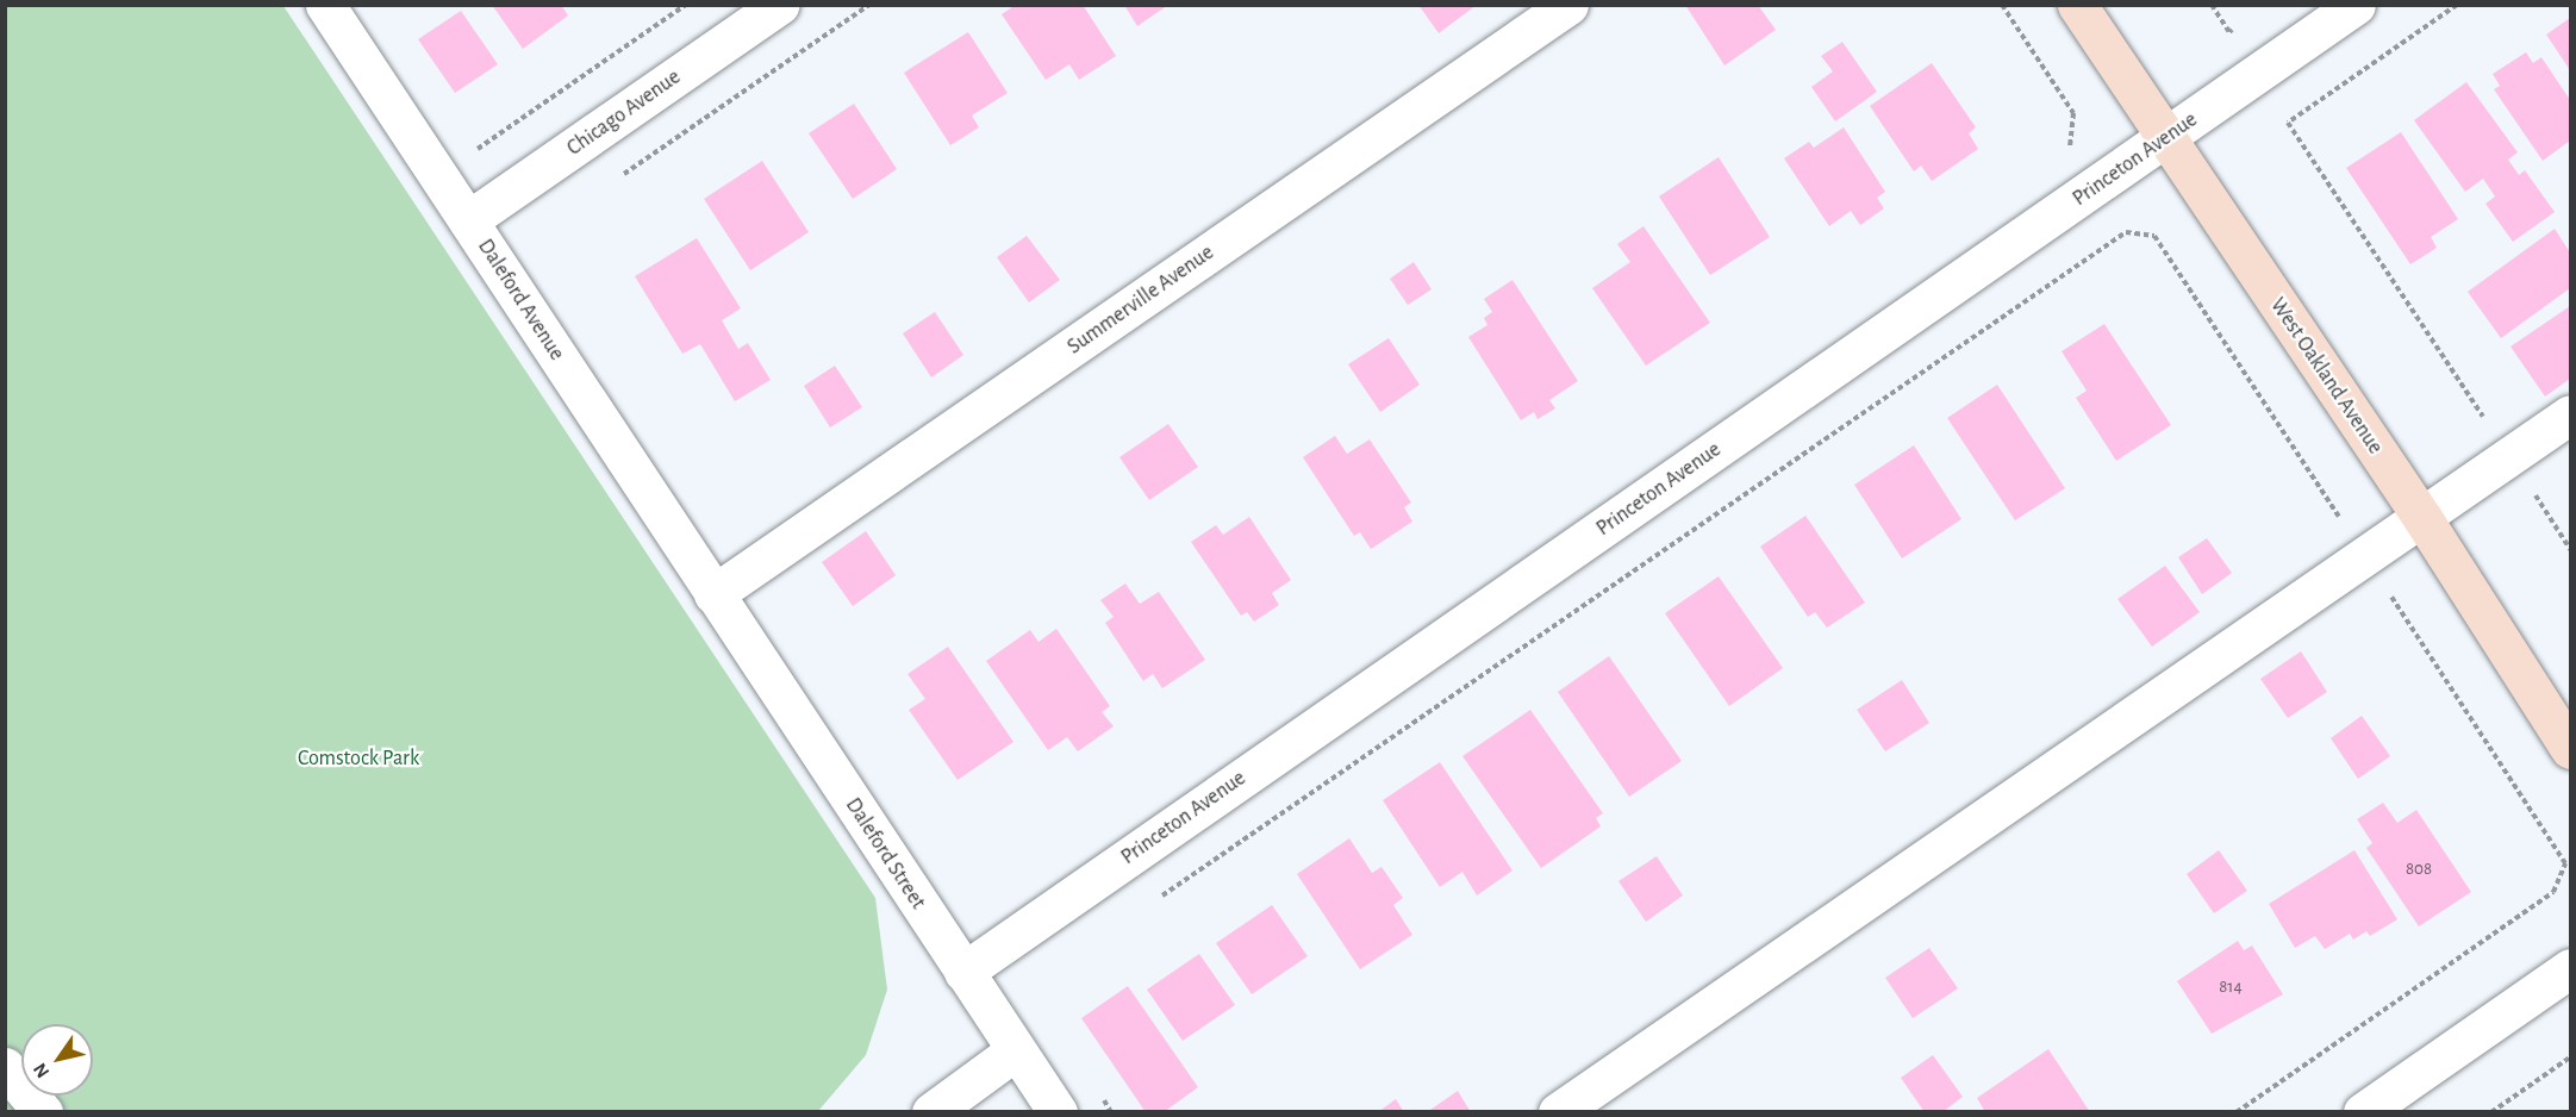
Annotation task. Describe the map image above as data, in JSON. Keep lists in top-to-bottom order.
{
  "streets": {
    "main road": ["West Oakland Avenue"],
    "street": [
      "Chicago Avenue",
      "Princeton Avenue",
      "Daleford Avenue",
      "Summerville Avenue",
      "Daleford Street"
    ]
  },
  "crossings": [
    ["Chicago Avenue", "Daleford Avenue"],
    ["Princeton Avenue", "West Oakland Avenue"],
    ["Princeton Avenue", "Daleford Street"],
    ["Daleford Avenue", "Summerville Avenue"],
    ["Daleford Avenue", "Daleford Street"],
    ["Summerville Avenue", "Daleford Street"]
  ],
  "parks": ["Comstock Park"],
  "house_numbers": ["808", "814"],
  "north": "bottom left"
}
